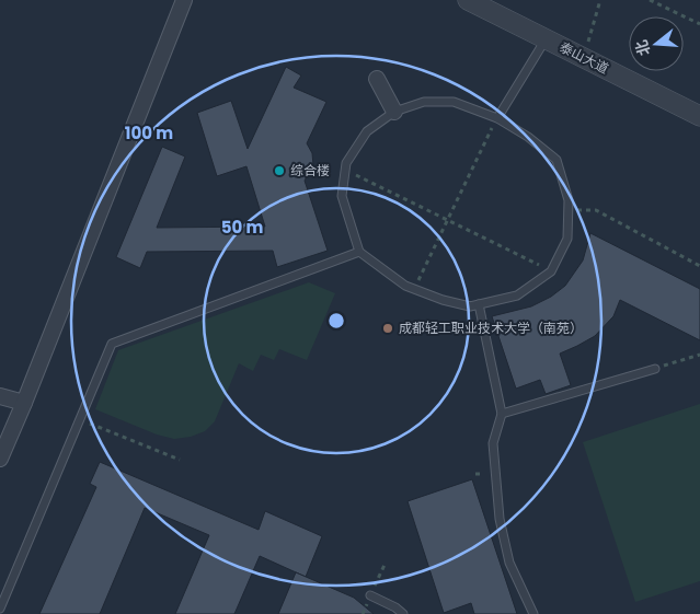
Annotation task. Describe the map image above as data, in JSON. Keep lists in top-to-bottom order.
{
  "streets": {
    "street": ["泰山大道"]
  },
  "places": ["综合楼", "成都轻工职业技术大学（南苑）"],
  "north": "left",
  "rings": ["100 m", "50 m"]
}
